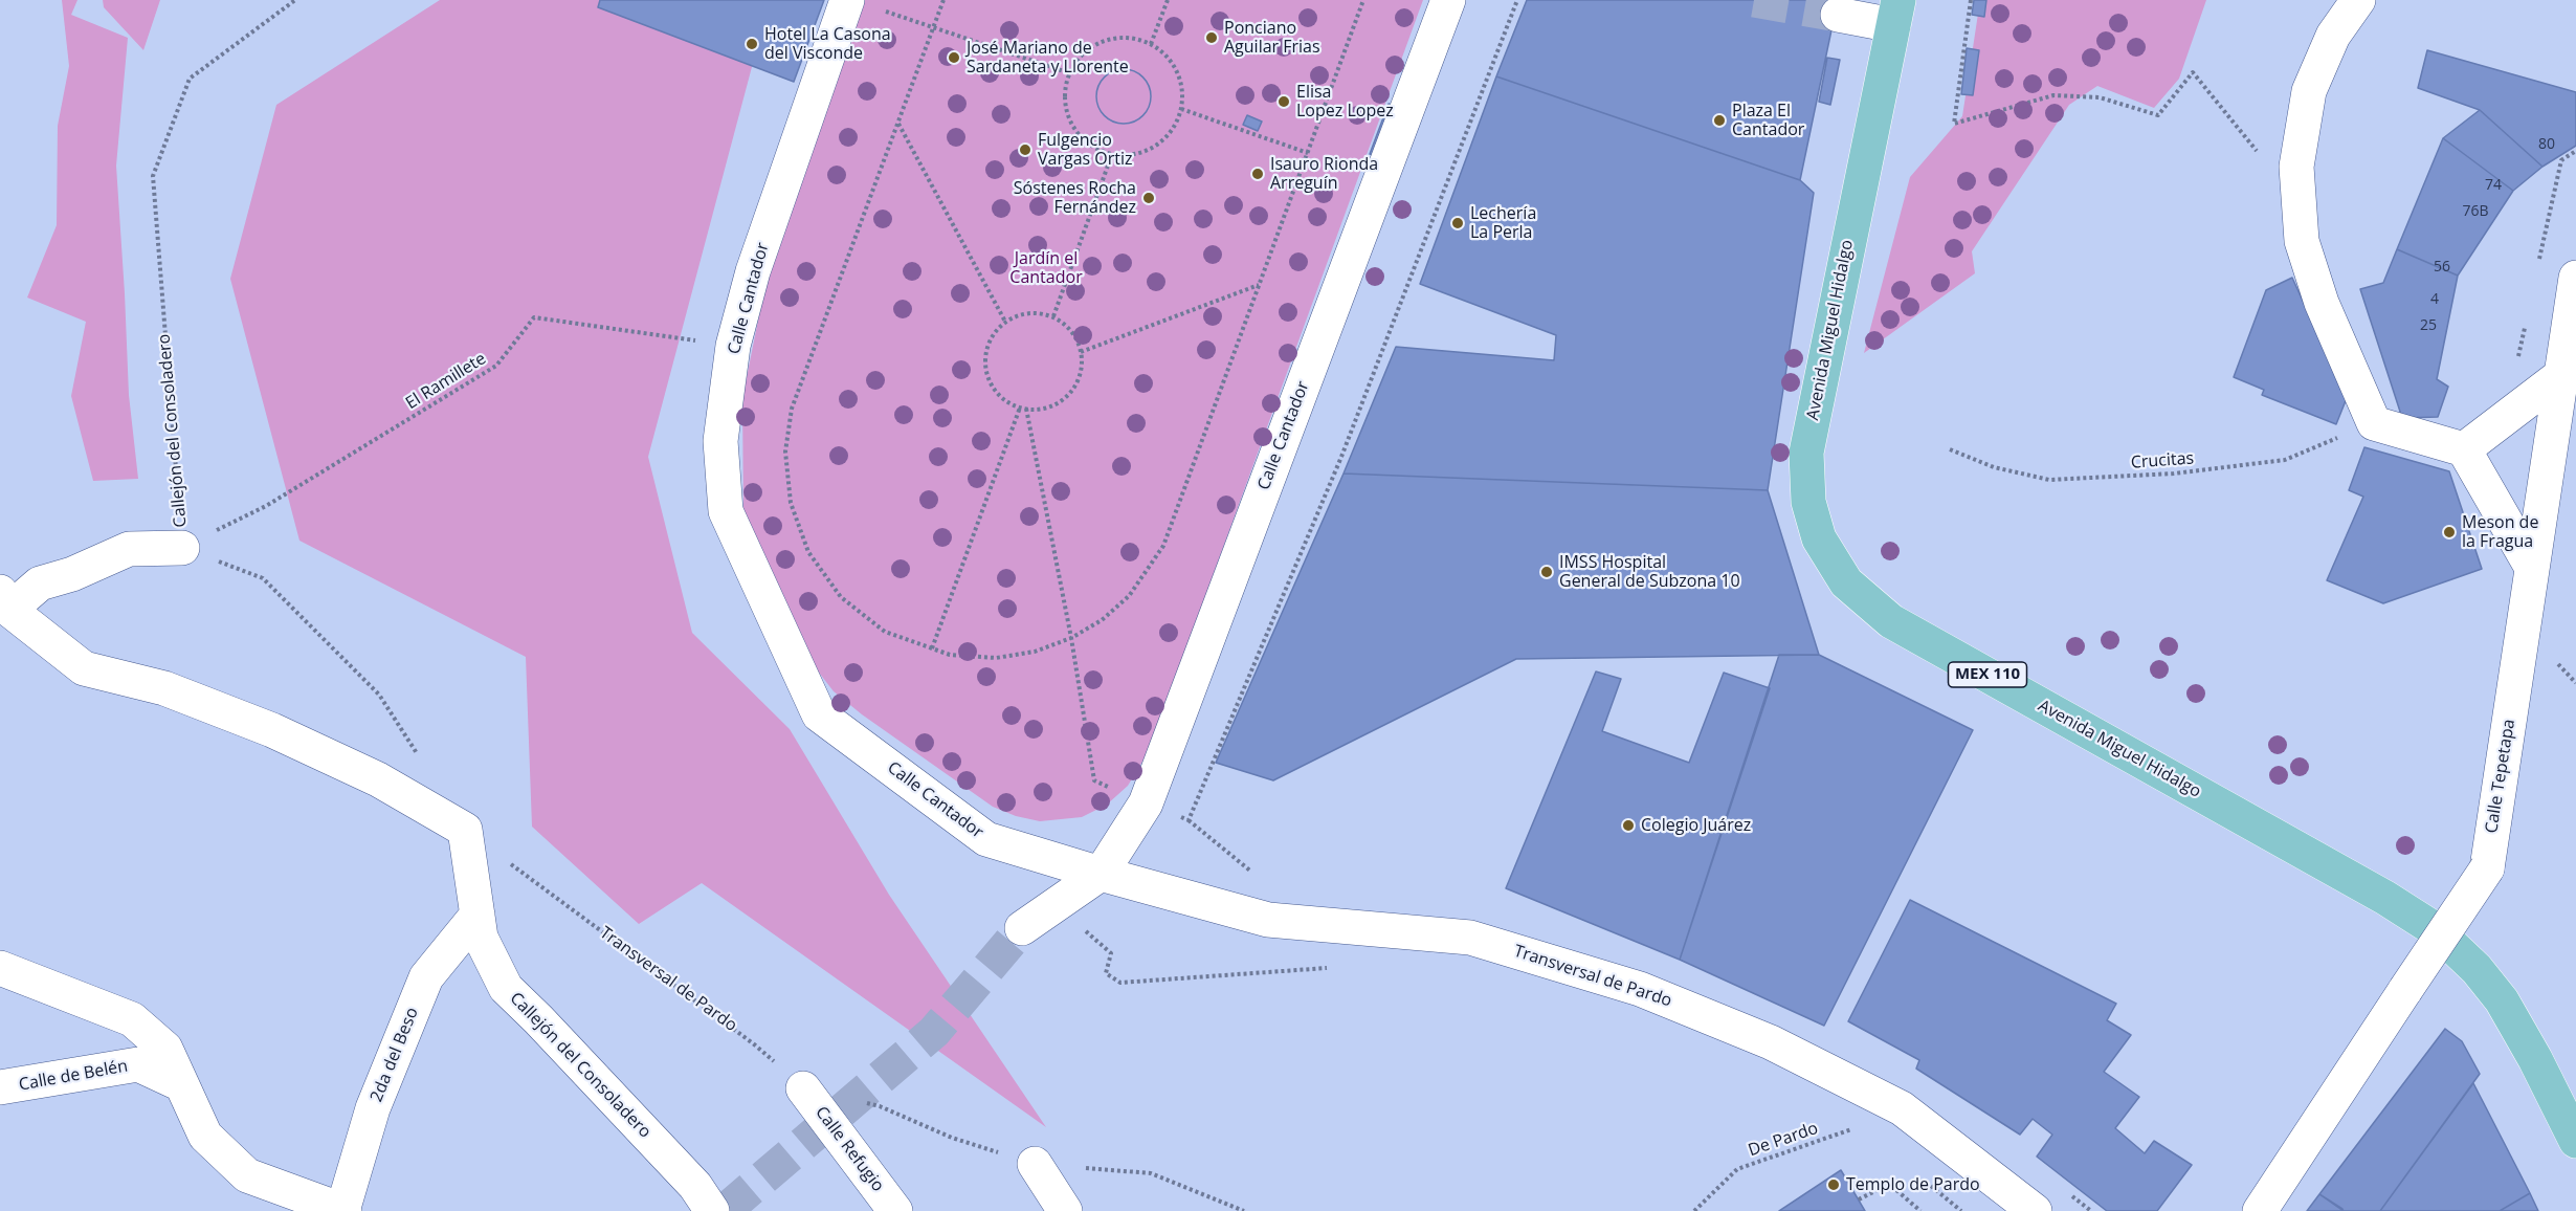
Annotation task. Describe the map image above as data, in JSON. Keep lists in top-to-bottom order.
{
  "streets": {
    "main road": ["Avenida Miguel Hidalgo", "MEX 110"],
    "street": [
      "Calle Cantador",
      "Callejón del Consoladero",
      "Calle Tepetapa",
      "Transversal de Pardo",
      "2da del Beso",
      "Calle de Belén",
      "Calle Refugio"
    ],
    "path": ["El Ramillete", "Crucitas", "De Pardo"]
  },
  "crossings": [
    ["Calle Cantador", "El Ramillete"],
    ["Calle Cantador", "Transversal de Pardo"],
    ["El Ramillete", "Callejón del Consoladero"],
    ["Callejón del Consoladero", "Transversal de Pardo"],
    ["Callejón del Consoladero", "2da del Beso"],
    ["Transversal de Pardo", "Calle Refugio"]
  ],
  "parks": ["Jardín el Cantador"],
  "places": [
    "Ponciano Aguilar Frias",
    "Hotel La Casona del Visconde",
    "José Mariano de Sardaneta y Llorente",
    "Elisa Lopez Lopez",
    "Plaza El Cantador",
    "Fulgencio Vargas Ortiz",
    "Isauro Rionda Arreguín",
    "Sóstenes Rocha Fernández",
    "Lechería La Perla",
    "Meson de la Fragua",
    "IMSS Hospital General de Subzona 10",
    "Colegio Juárez",
    "Templo de Pardo"
  ],
  "house_numbers": [
    "80",
    "74",
    "76B",
    "56",
    "4",
    "25"
  ]
}
